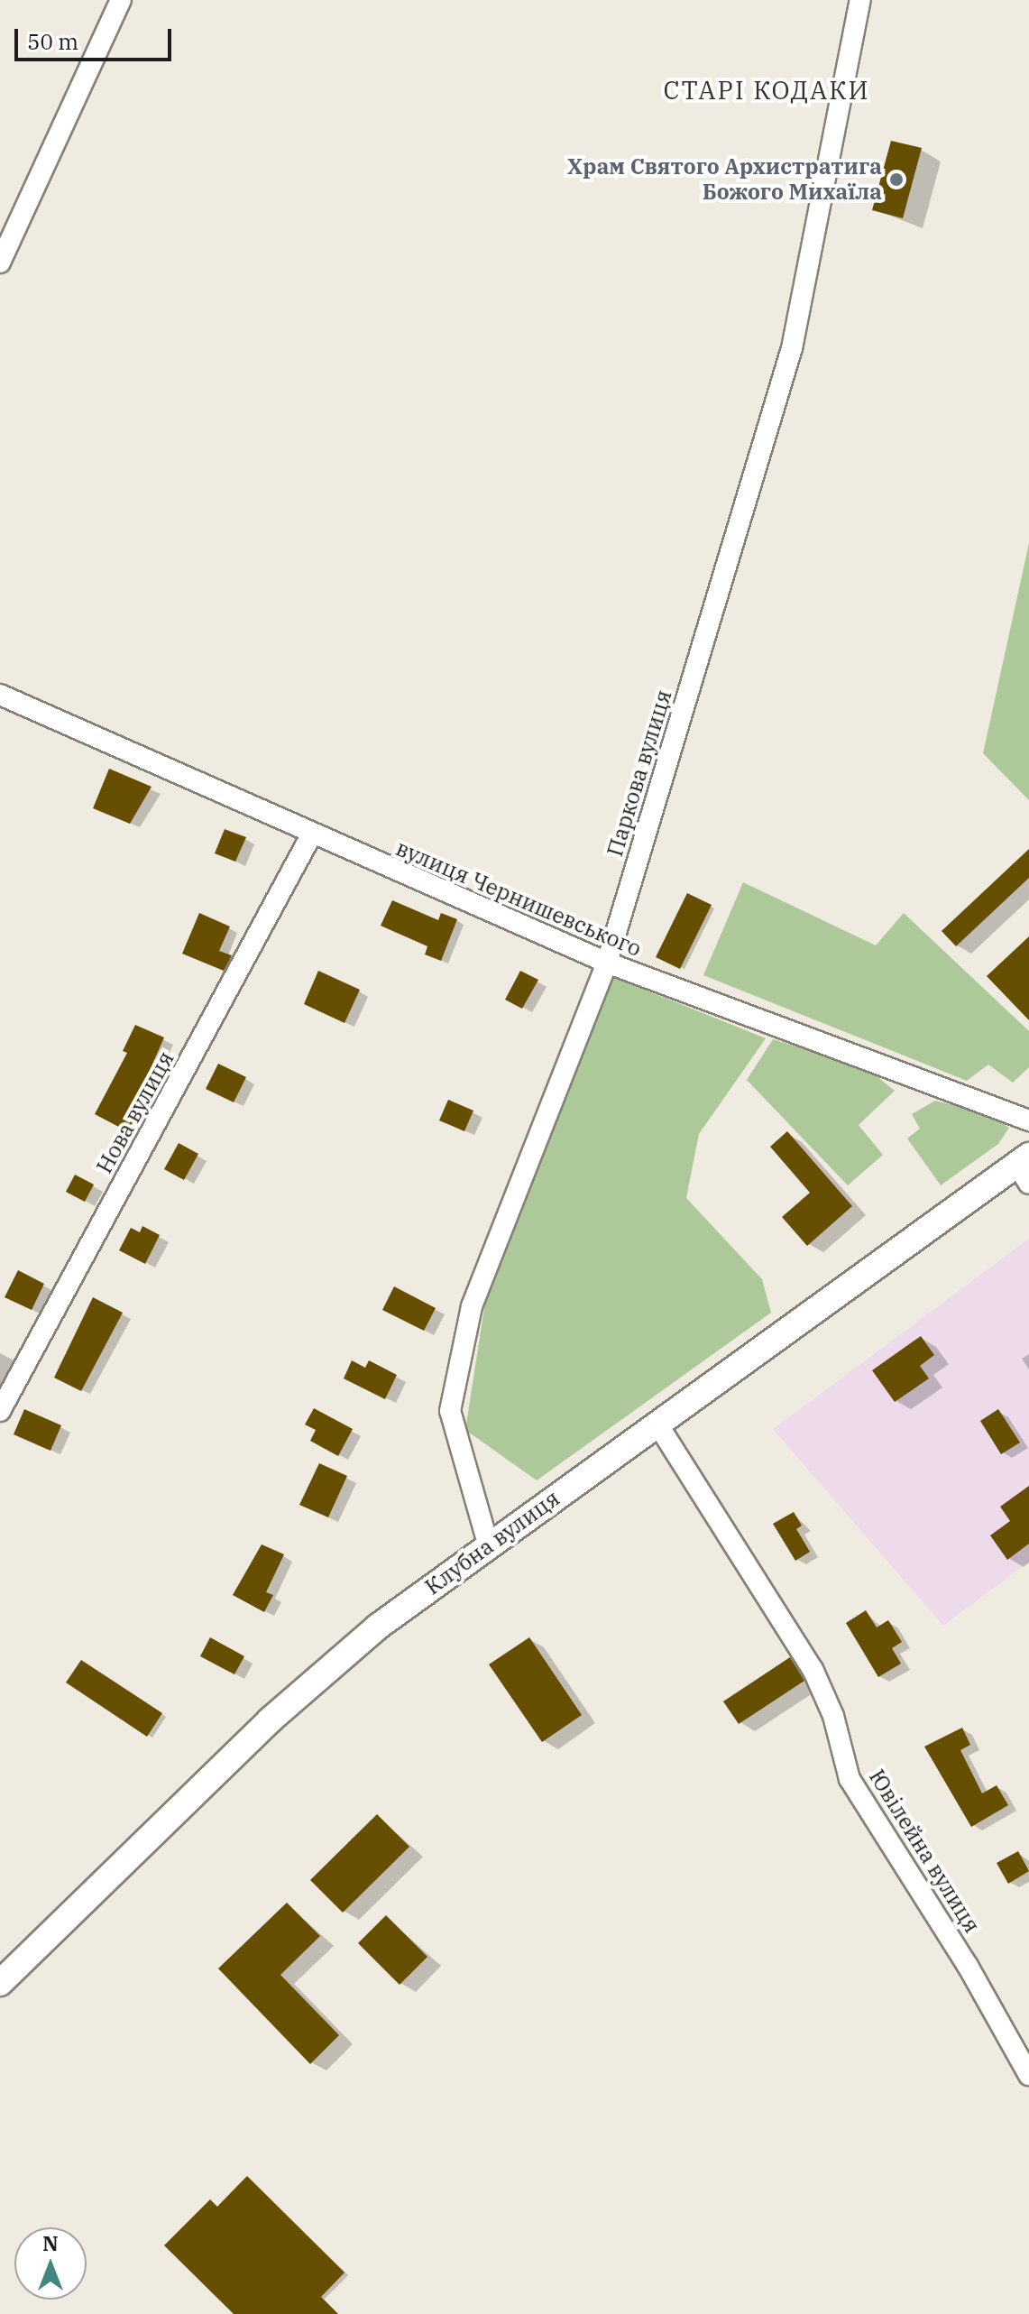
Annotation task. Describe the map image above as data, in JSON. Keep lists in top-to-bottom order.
{
  "streets": {
    "street": [
      "Паркова вулиця",
      "вулиця Чернишевського",
      "Нова вулиця",
      "Клубна вулиця",
      "Ювілейна вулиця"
    ]
  },
  "crossings": [
    ["Паркова вулиця", "вулиця Чернишевського"],
    ["Паркова вулиця", "Клубна вулиця"],
    ["вулиця Чернишевського", "Нова вулиця"],
    ["Клубна вулиця", "Ювілейна вулиця"]
  ],
  "districts": ["СТАРІ КОДАКИ"],
  "places": ["Храм Святого Архистратига Божого Михаїла"],
  "scale_bar": "50 m",
  "north": "top"
}
